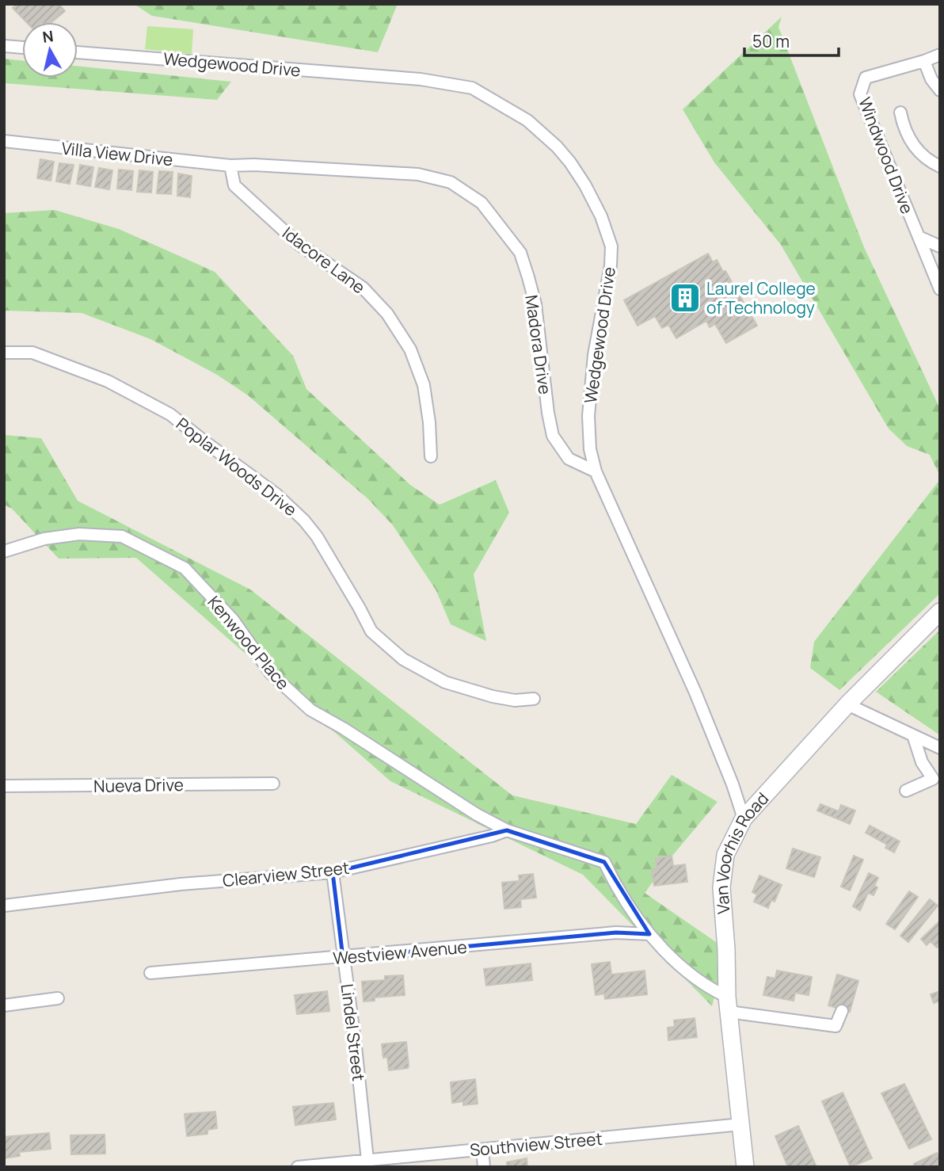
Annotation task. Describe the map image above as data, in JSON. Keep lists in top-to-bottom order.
{
  "streets": {
    "street": [
      "Wedgewood Drive",
      "Villa View Drive",
      "Windwood Drive",
      "Idacore Lane",
      "Madora Drive",
      "Poplar Woods Drive",
      "Kenwood Place",
      "Nueva Drive",
      "Van Voorhis Road",
      "Clearview Street",
      "Westview Avenue",
      "Lindel Street",
      "Southview Street"
    ]
  },
  "crossings": [
    ["Wedgewood Drive", "Madora Drive"],
    ["Wedgewood Drive", "Van Voorhis Road"],
    ["Villa View Drive", "Idacore Lane"],
    ["Villa View Drive", "Madora Drive"],
    ["Idacore Lane", "Madora Drive"],
    ["Kenwood Place", "Van Voorhis Road"],
    ["Kenwood Place", "Clearview Street"],
    ["Kenwood Place", "Westview Avenue"],
    ["Van Voorhis Road", "Southview Street"],
    ["Clearview Street", "Lindel Street"],
    ["Westview Avenue", "Lindel Street"],
    ["Lindel Street", "Southview Street"]
  ],
  "places": {
    "building": ["Laurel College of Technology"]
  },
  "scale_bar": "50 m",
  "north": "top"
}
